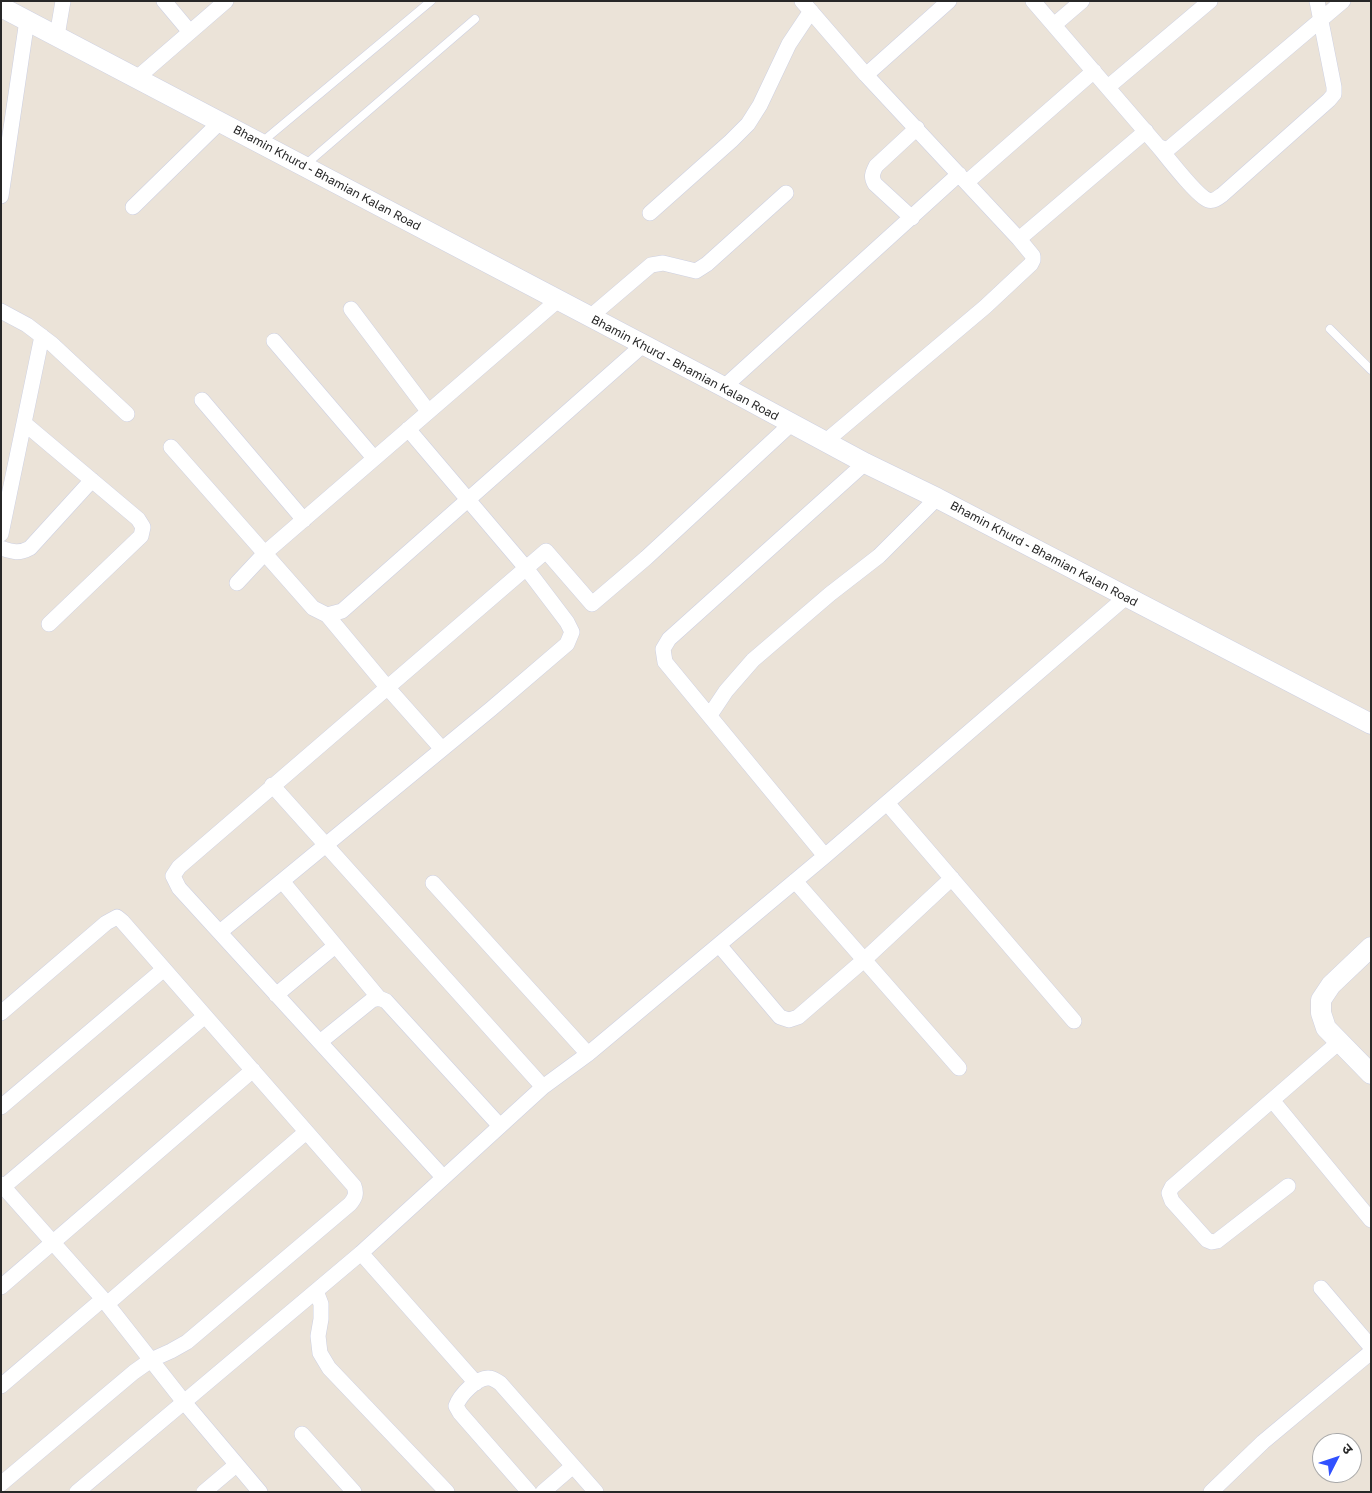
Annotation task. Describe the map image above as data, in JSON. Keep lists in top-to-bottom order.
{
  "streets": {
    "street": ["Bhamin Khurd - Bhamian Kalan Road"]
  },
  "north": "top right"
}
